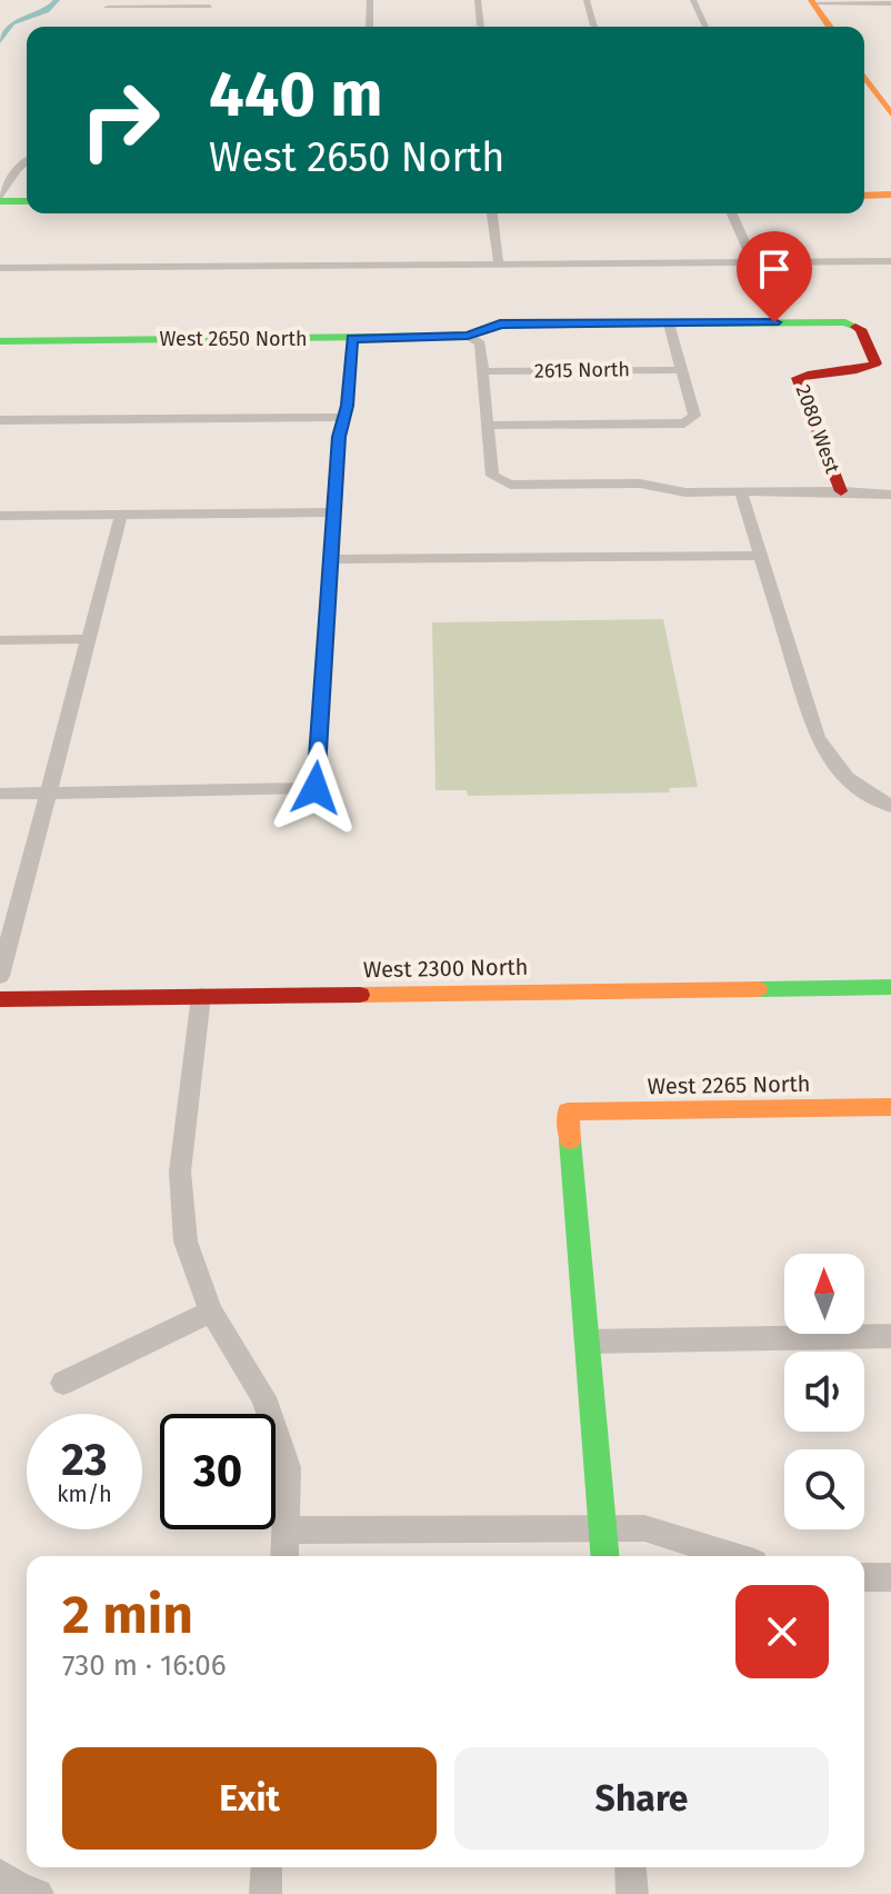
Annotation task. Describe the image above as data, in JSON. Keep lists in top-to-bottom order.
{
  "streets": {
    "street": [
      "West 2650 North",
      "2615 North",
      "2080 West",
      "West 2300 North",
      "West 2265 North"
    ]
  },
  "crossings": [
    ["West 2650 North", "2080 West"]
  ],
  "north": "top",
  "page": {
    "turn": ["440 m", "West 2650 North"],
    "speed": "23 km/h",
    "limit": "30",
    "heading": ["2 min", "730 m · 16:06"],
    "buttons": ["Exit", "Share"]
  }
}
